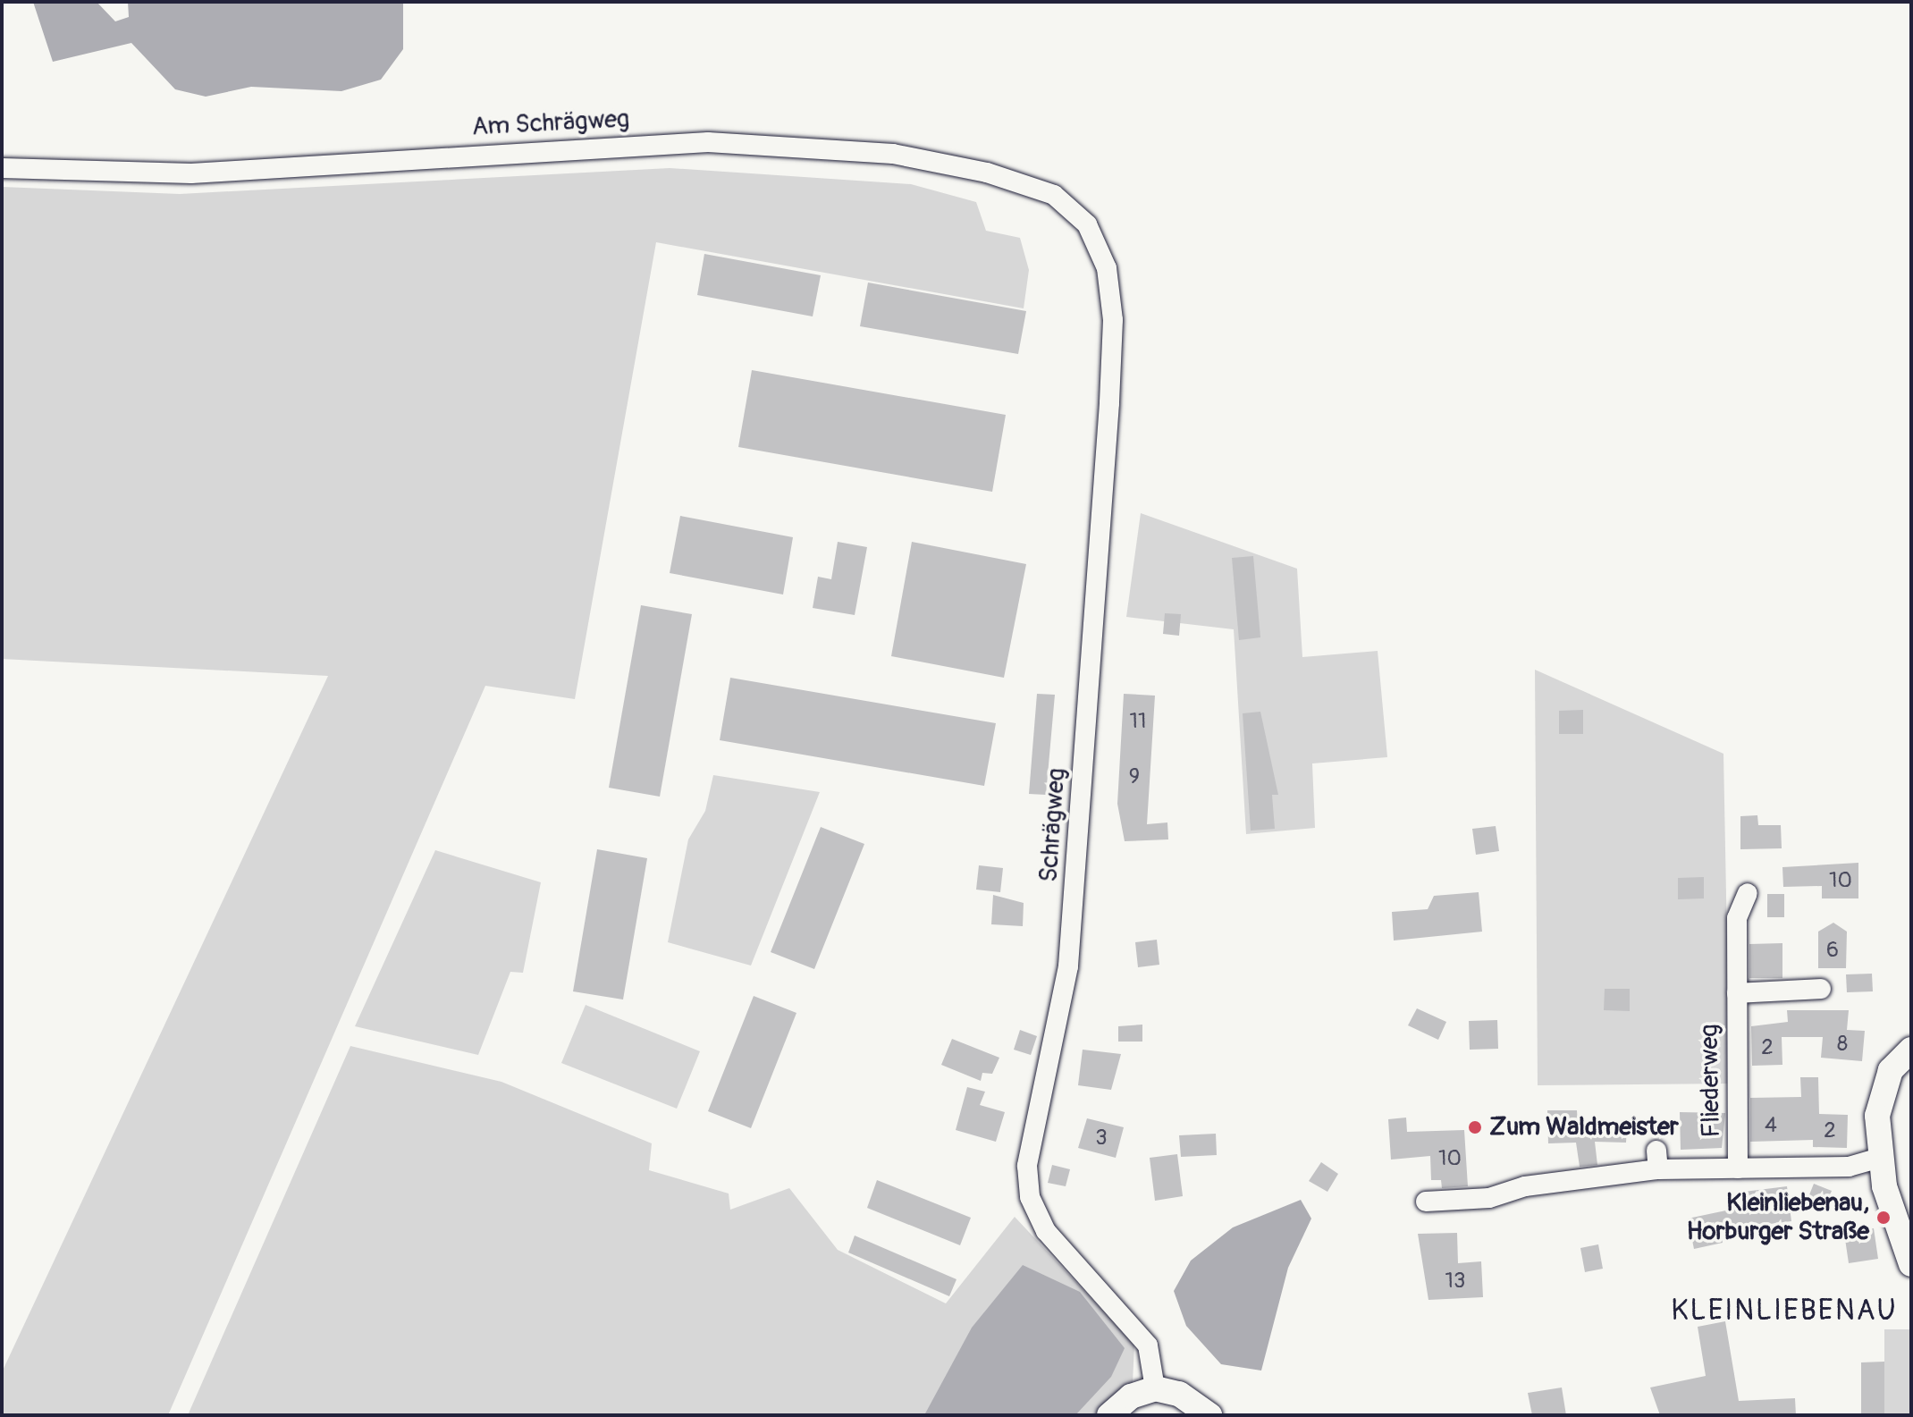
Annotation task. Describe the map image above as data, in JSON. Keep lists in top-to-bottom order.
{
  "streets": {
    "street": ["Am Schrägweg", "Schrägweg", "Fliederweg"]
  },
  "crossings": [
    ["Am Schrägweg", "Schrägweg"]
  ],
  "districts": ["KLEINLIEBENAU"],
  "places": ["Zum Waldmeister", "Kleinliebenau, Horburger Straße"],
  "house_numbers": [
    "11",
    "9",
    "10",
    "6",
    "8",
    "2",
    "4",
    "2",
    "3",
    "10",
    "13"
  ]
}
